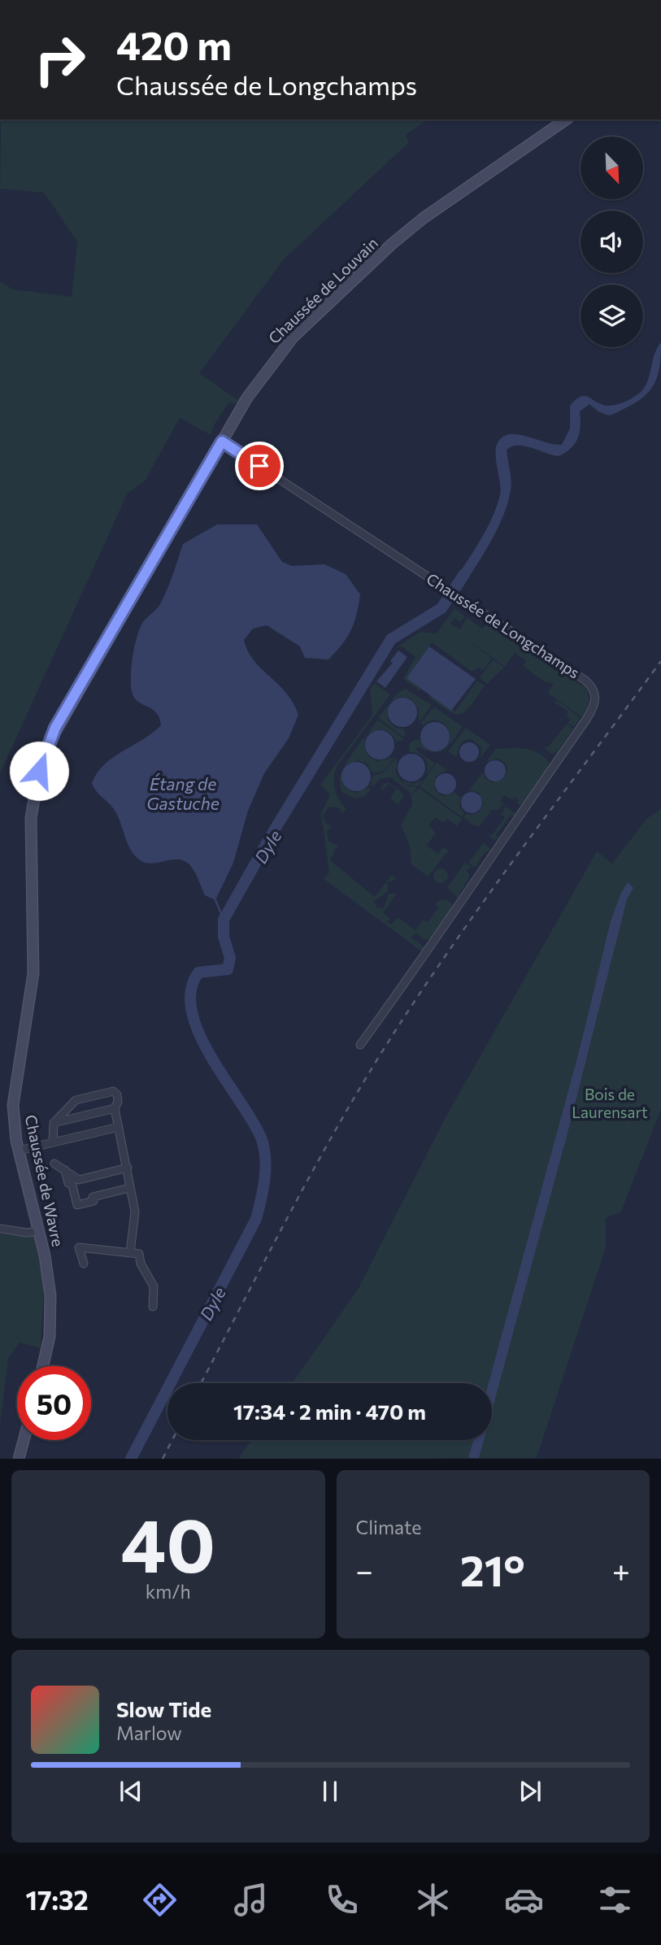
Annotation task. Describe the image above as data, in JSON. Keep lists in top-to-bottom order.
{
  "streets": {
    "main road": ["Chaussée de Louvain", "Chaussée de Wavre"],
    "street": ["Chaussée de Longchamps"]
  },
  "crossings": [
    ["Chaussée de Louvain", "Chaussée de Longchamps"],
    ["Chaussée de Louvain", "Chaussée de Wavre"]
  ],
  "water": ["Étang de Gastuche", "Dyle"],
  "parks": ["Bois de Laurensart"],
  "north": "bottom right",
  "page": {
    "turn": ["420 m", "Chaussée de Longchamps"],
    "limit": "50",
    "trip": "17:34 · 2 min · 470 m",
    "tile": [
      ["40", "km/h"],
      "Climate"
    ],
    "heat": ["−", "21°", "+"],
    "song": ["Slow Tide", "Marlow"],
    "tabs": "17:32"
  }
}
